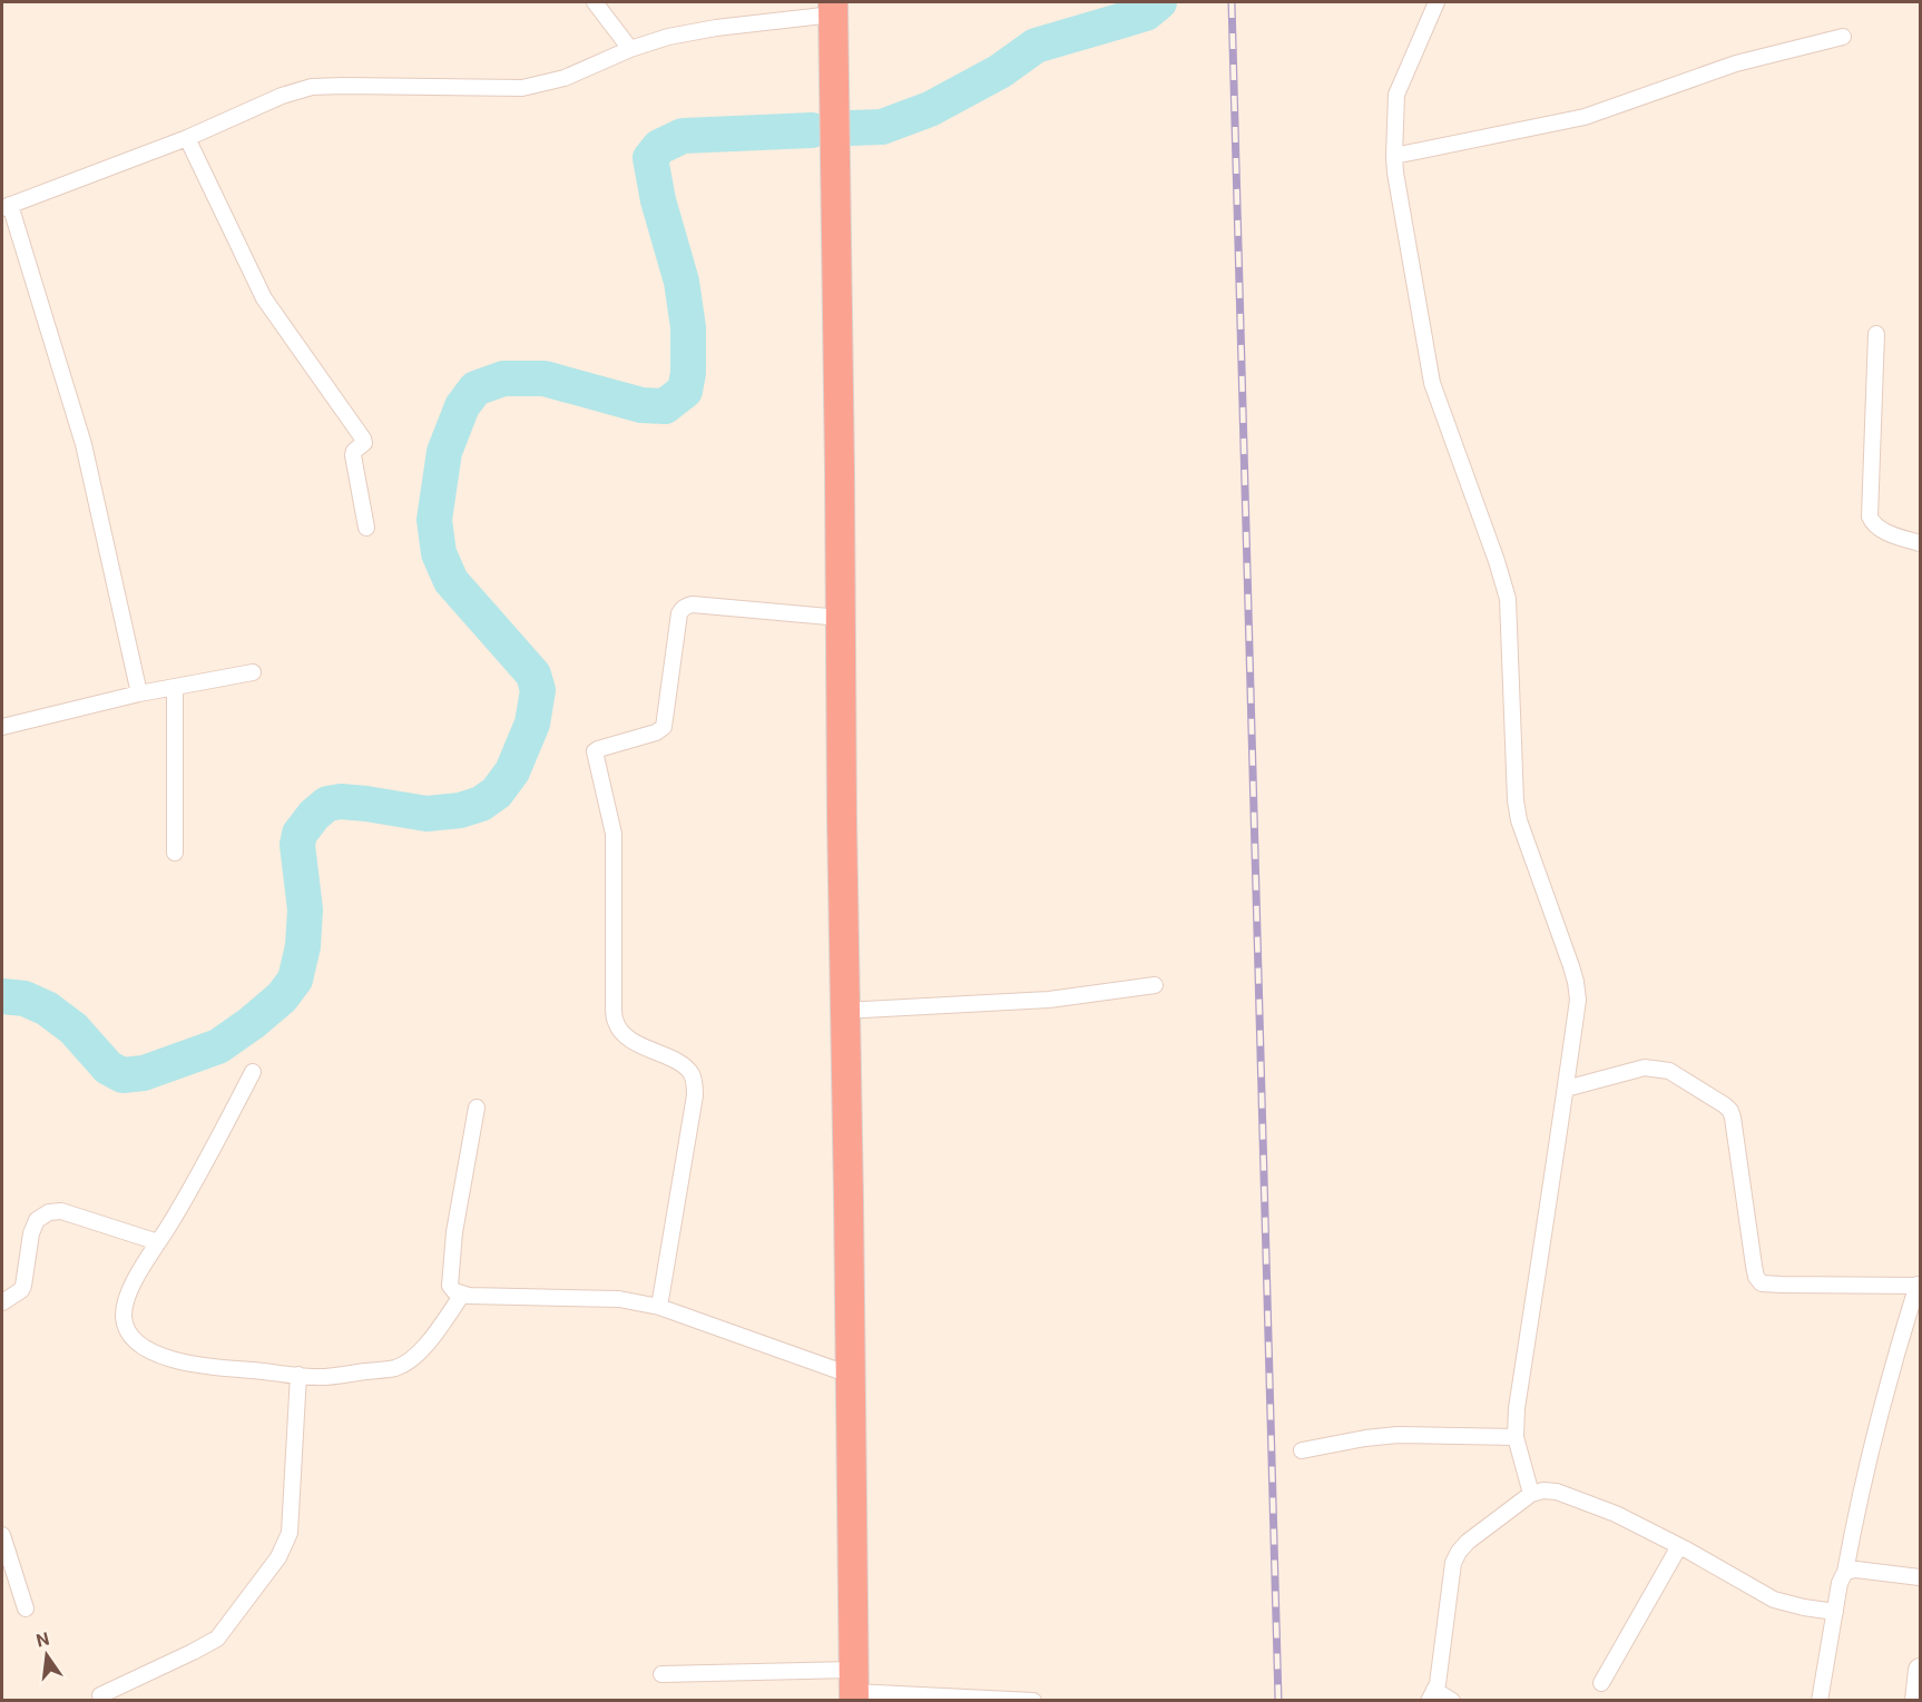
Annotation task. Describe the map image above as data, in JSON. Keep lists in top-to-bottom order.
{
  "north": "top"
}
